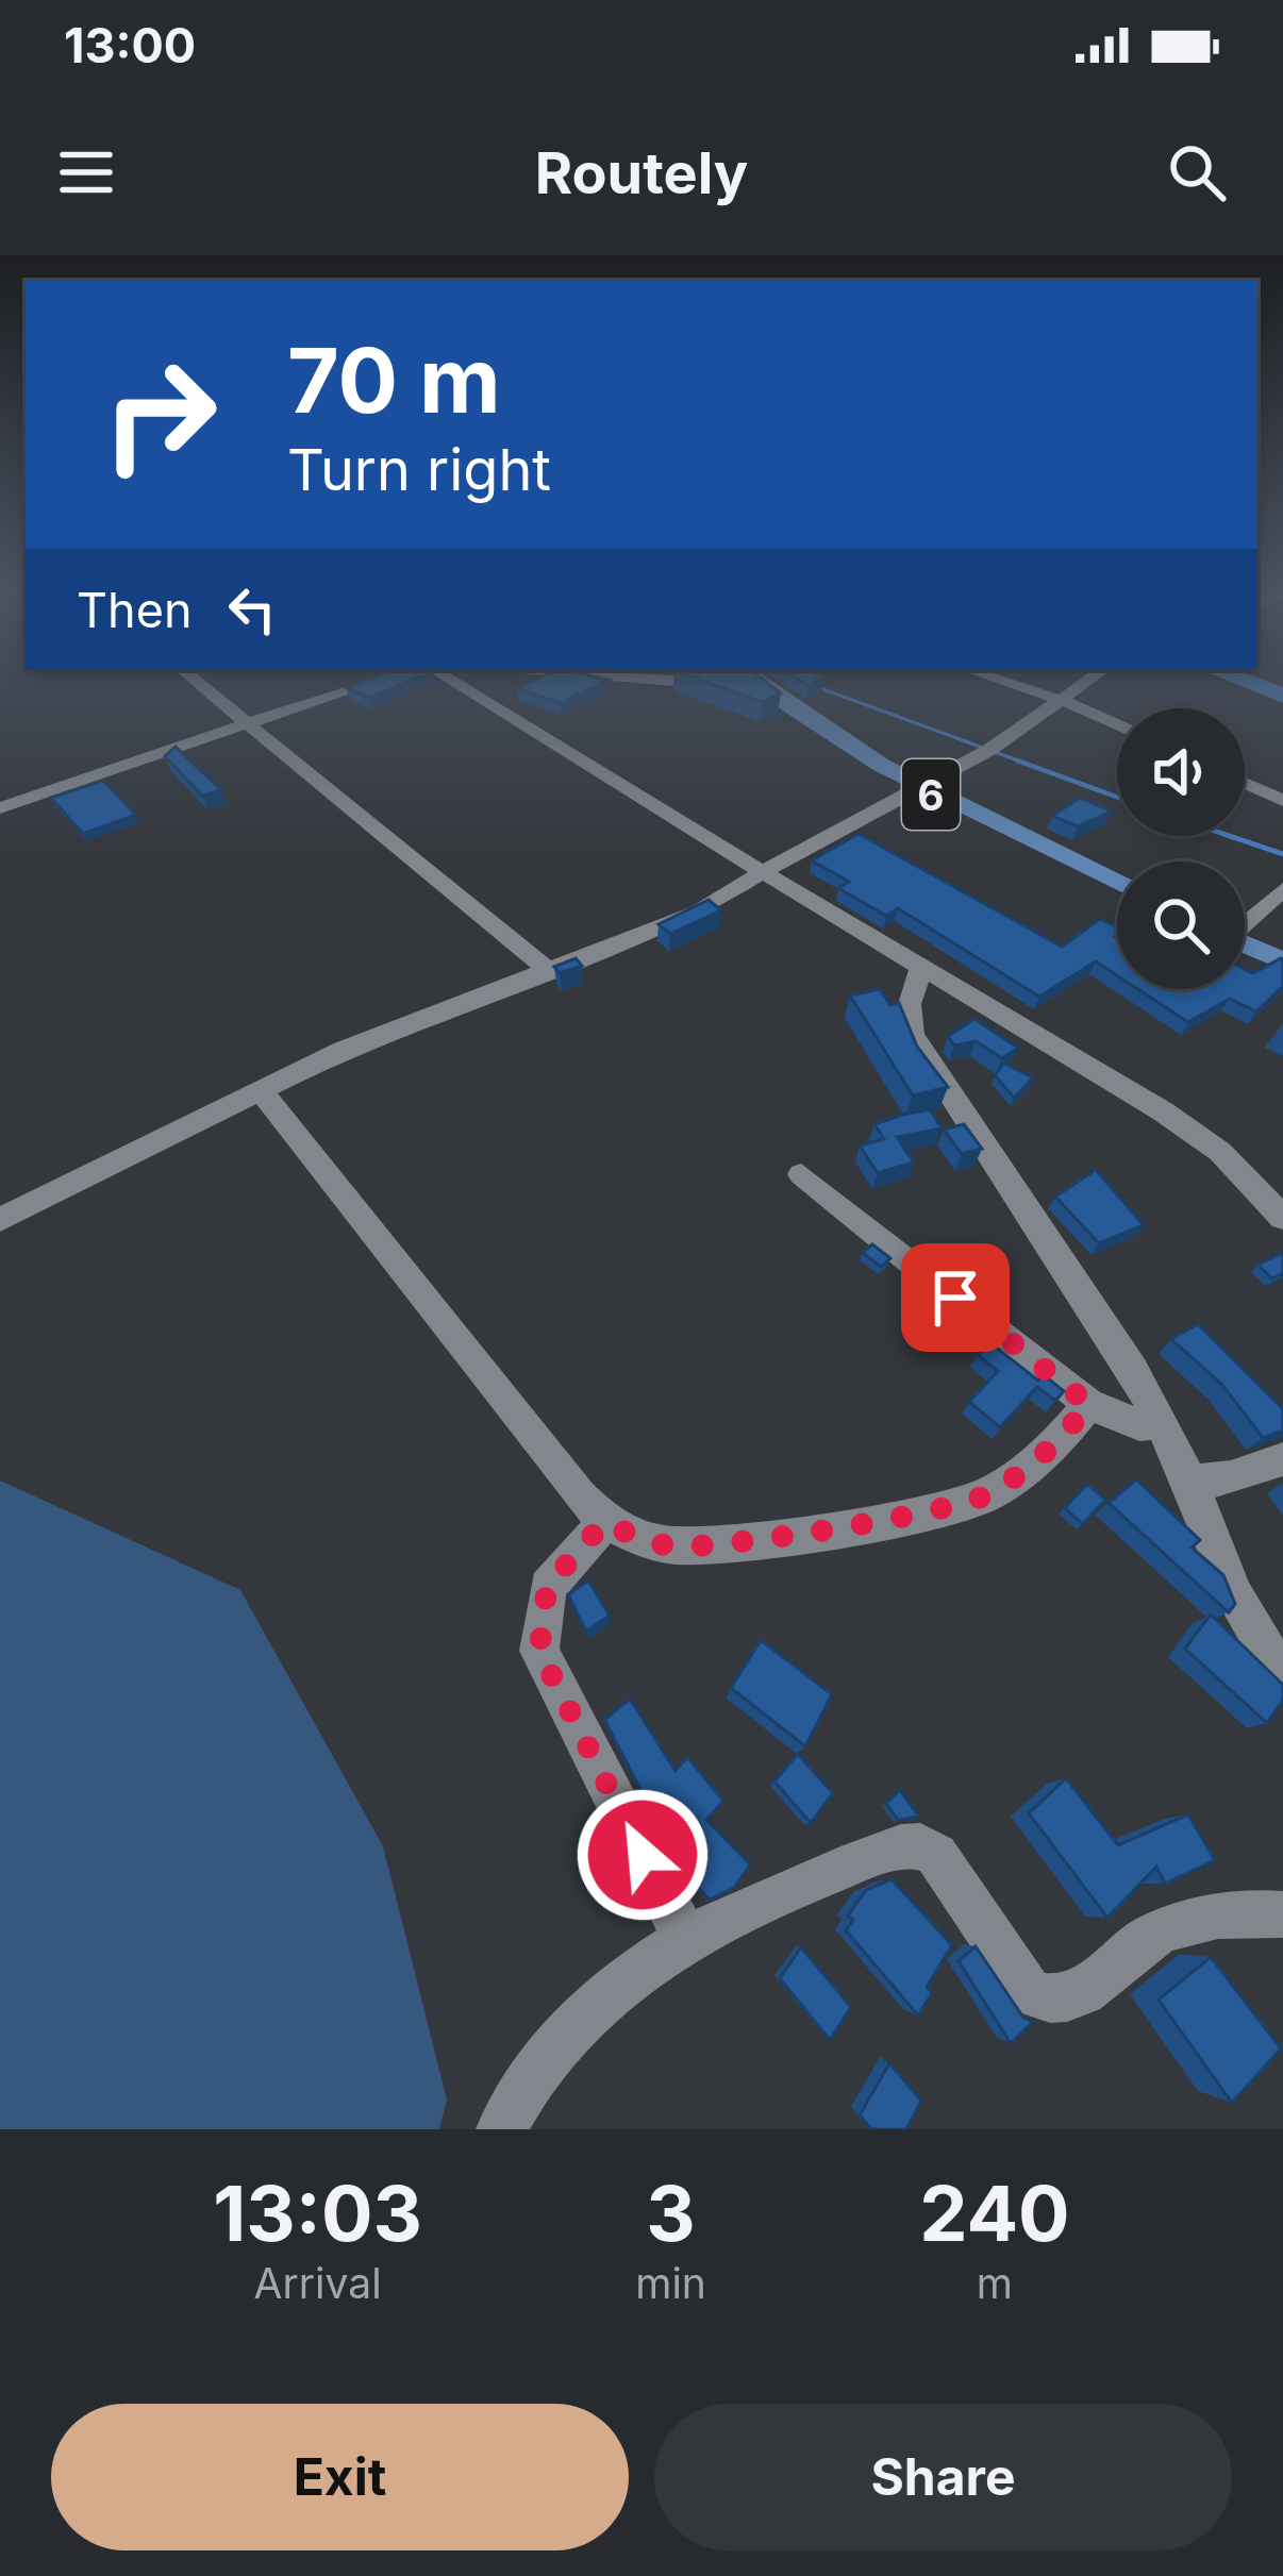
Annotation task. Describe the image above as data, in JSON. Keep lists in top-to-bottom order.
{
  "streets": {
    "main road": ["6"]
  },
  "page": {
    "status": "13:00",
    "header": "Routely",
    "turn": ["70 m", "Turn right"],
    "then": "Then",
    "eta": [
      "13:03",
      "Arrival",
      "3",
      "min",
      "240",
      "m"
    ],
    "buttons": ["Exit", "Share"]
  }
}
